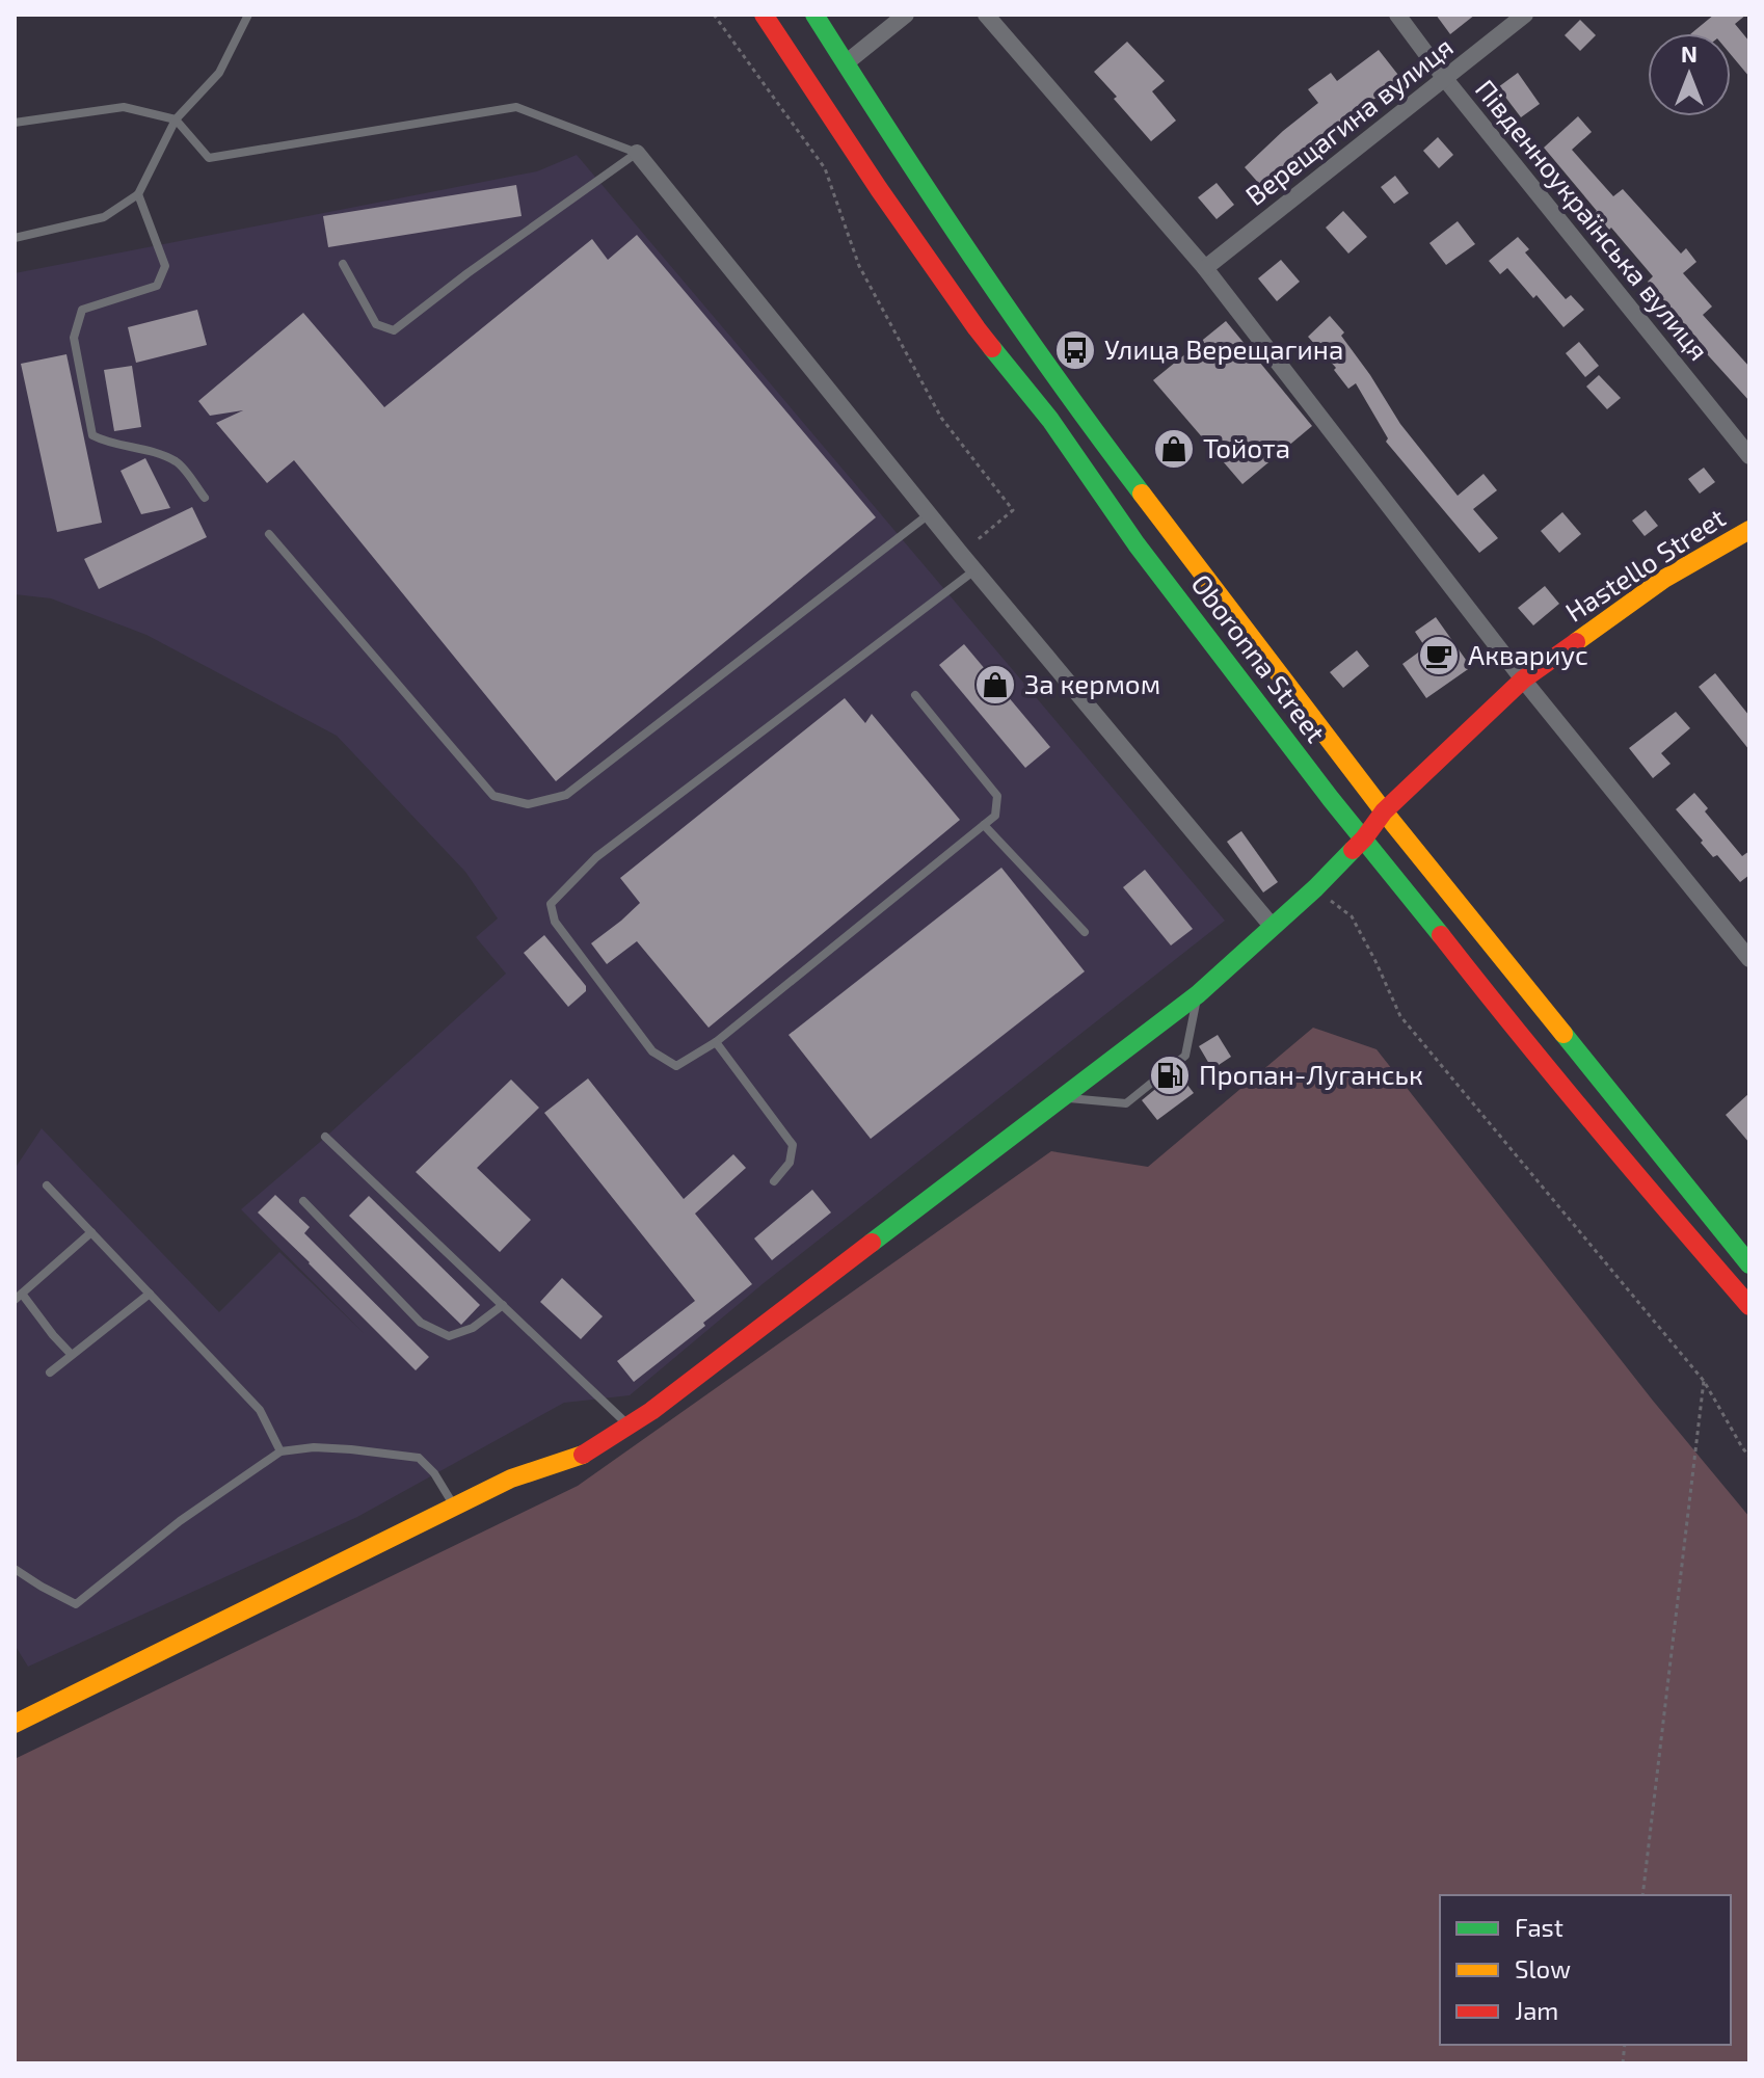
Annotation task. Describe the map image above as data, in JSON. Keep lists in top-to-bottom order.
{
  "streets": {
    "main road": ["Hastello Street", "Oboronna Street"],
    "street": ["Верещагина вулиця", "Південноукраїнська вулиця"]
  },
  "crossings": [
    ["Верещагина вулиця", "Південноукраїнська вулиця"],
    ["Hastello Street", "Oboronna Street"]
  ],
  "places": {
    "bus stop": ["Улица Верещагина"],
    "shop": ["Тойота", "За кермом"],
    "cafe": ["Аквариус"],
    "fuel station": ["Пропан-Луганськ"]
  },
  "legend": ["Fast", "Slow", "Jam"],
  "north": "top"
}
